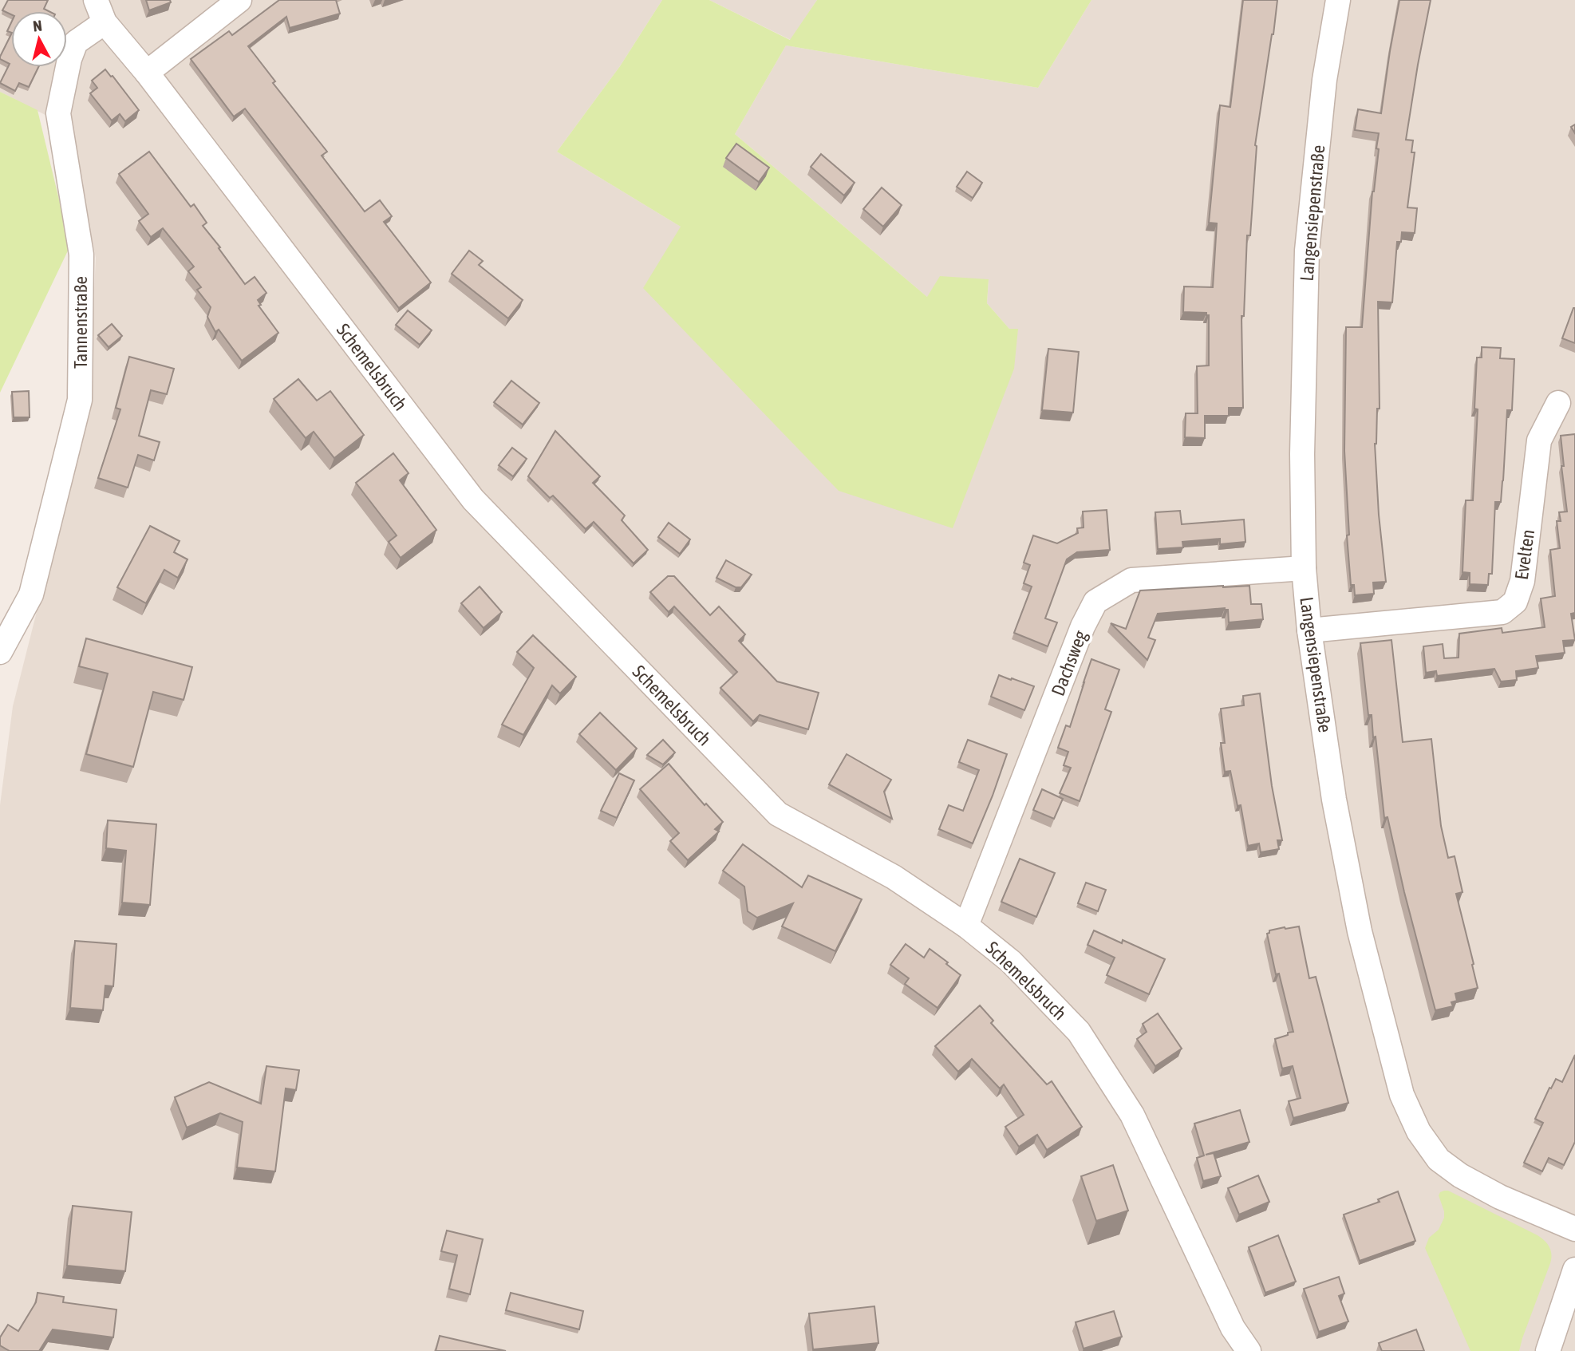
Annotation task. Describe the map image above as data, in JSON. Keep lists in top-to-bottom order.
{
  "streets": {
    "street": [
      "Langensiepenstraße",
      "Tannenstraße",
      "Schemelsbruch",
      "Evelten",
      "Dachsweg"
    ]
  },
  "crossings": [
    ["Langensiepenstraße", "Evelten"],
    ["Langensiepenstraße", "Dachsweg"],
    ["Tannenstraße", "Schemelsbruch"],
    ["Schemelsbruch", "Dachsweg"]
  ],
  "north": "top"
}
